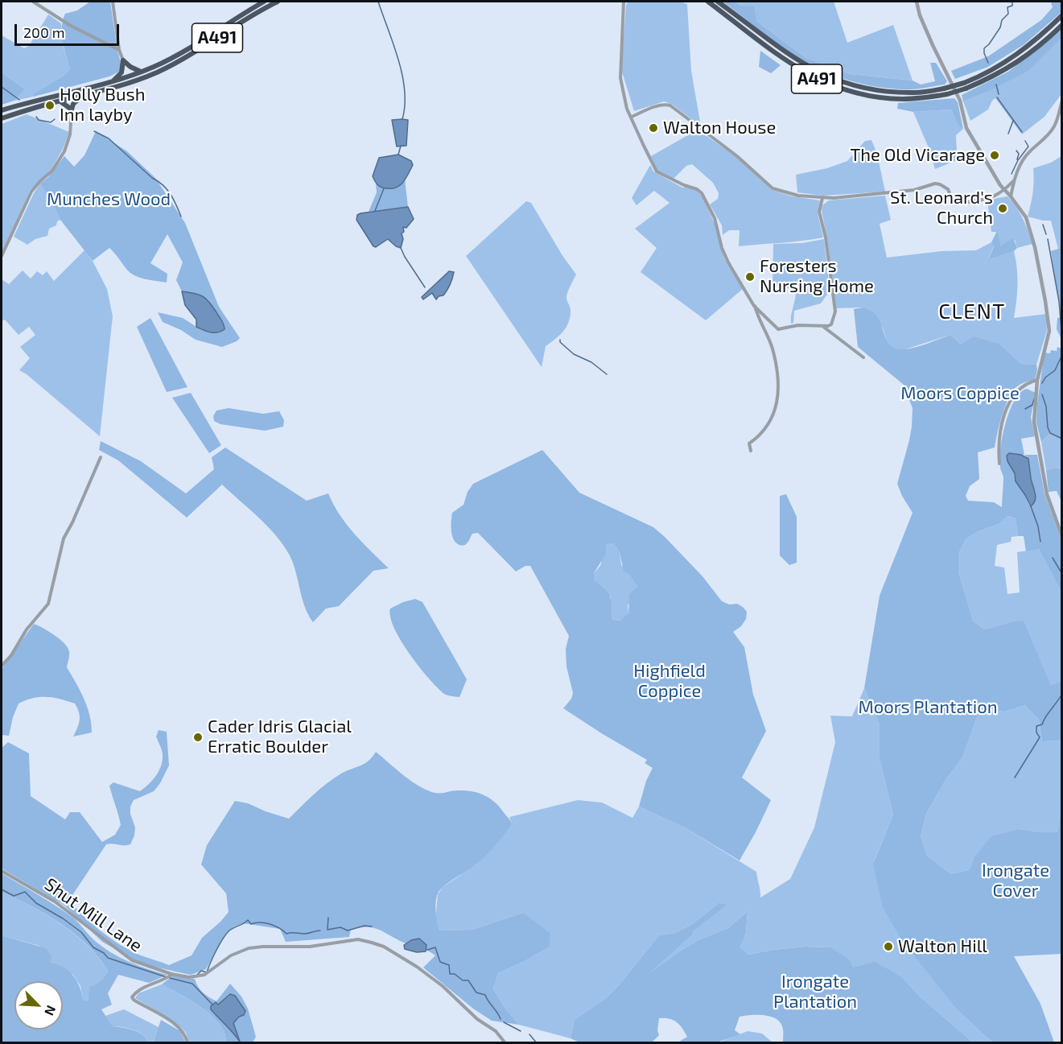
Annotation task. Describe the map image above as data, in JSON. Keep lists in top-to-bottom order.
{
  "streets": {
    "highway": ["A491"],
    "street": ["Shut Mill Lane"]
  },
  "districts": ["CLENT"],
  "parks": [
    "Munches Wood",
    "Moors Coppice",
    "Highfield Coppice",
    "Moors Plantation",
    "Irongate Cover",
    "Irongate Plantation"
  ],
  "places": [
    "Holly Bush Inn layby",
    "Walton House",
    "The Old Vicarage",
    "St. Leonard's Church",
    "Foresters Nursing Home",
    "Cader Idris Glacial Erratic Boulder",
    "Walton Hill"
  ],
  "scale_bar": "200 m",
  "north": "bottom right"
}
